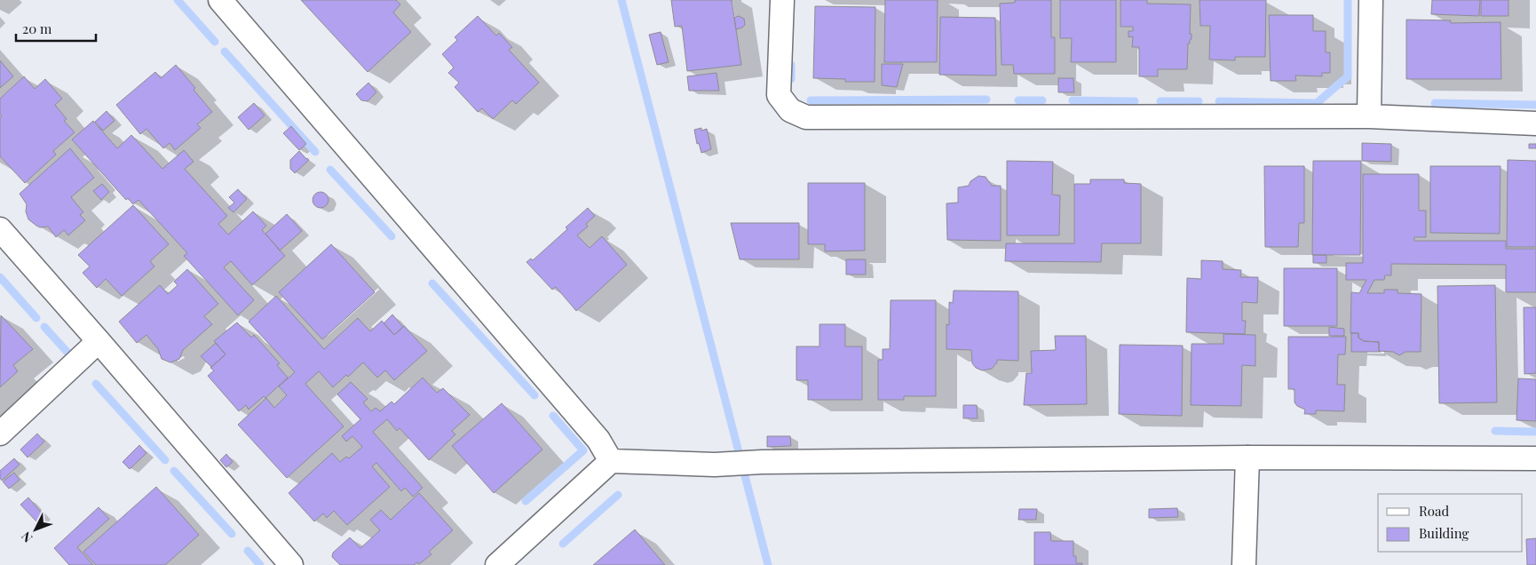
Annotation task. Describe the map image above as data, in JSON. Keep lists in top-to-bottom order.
{
  "legend": ["Road", "Building"],
  "scale_bar": "20 m",
  "north": "bottom left"
}
